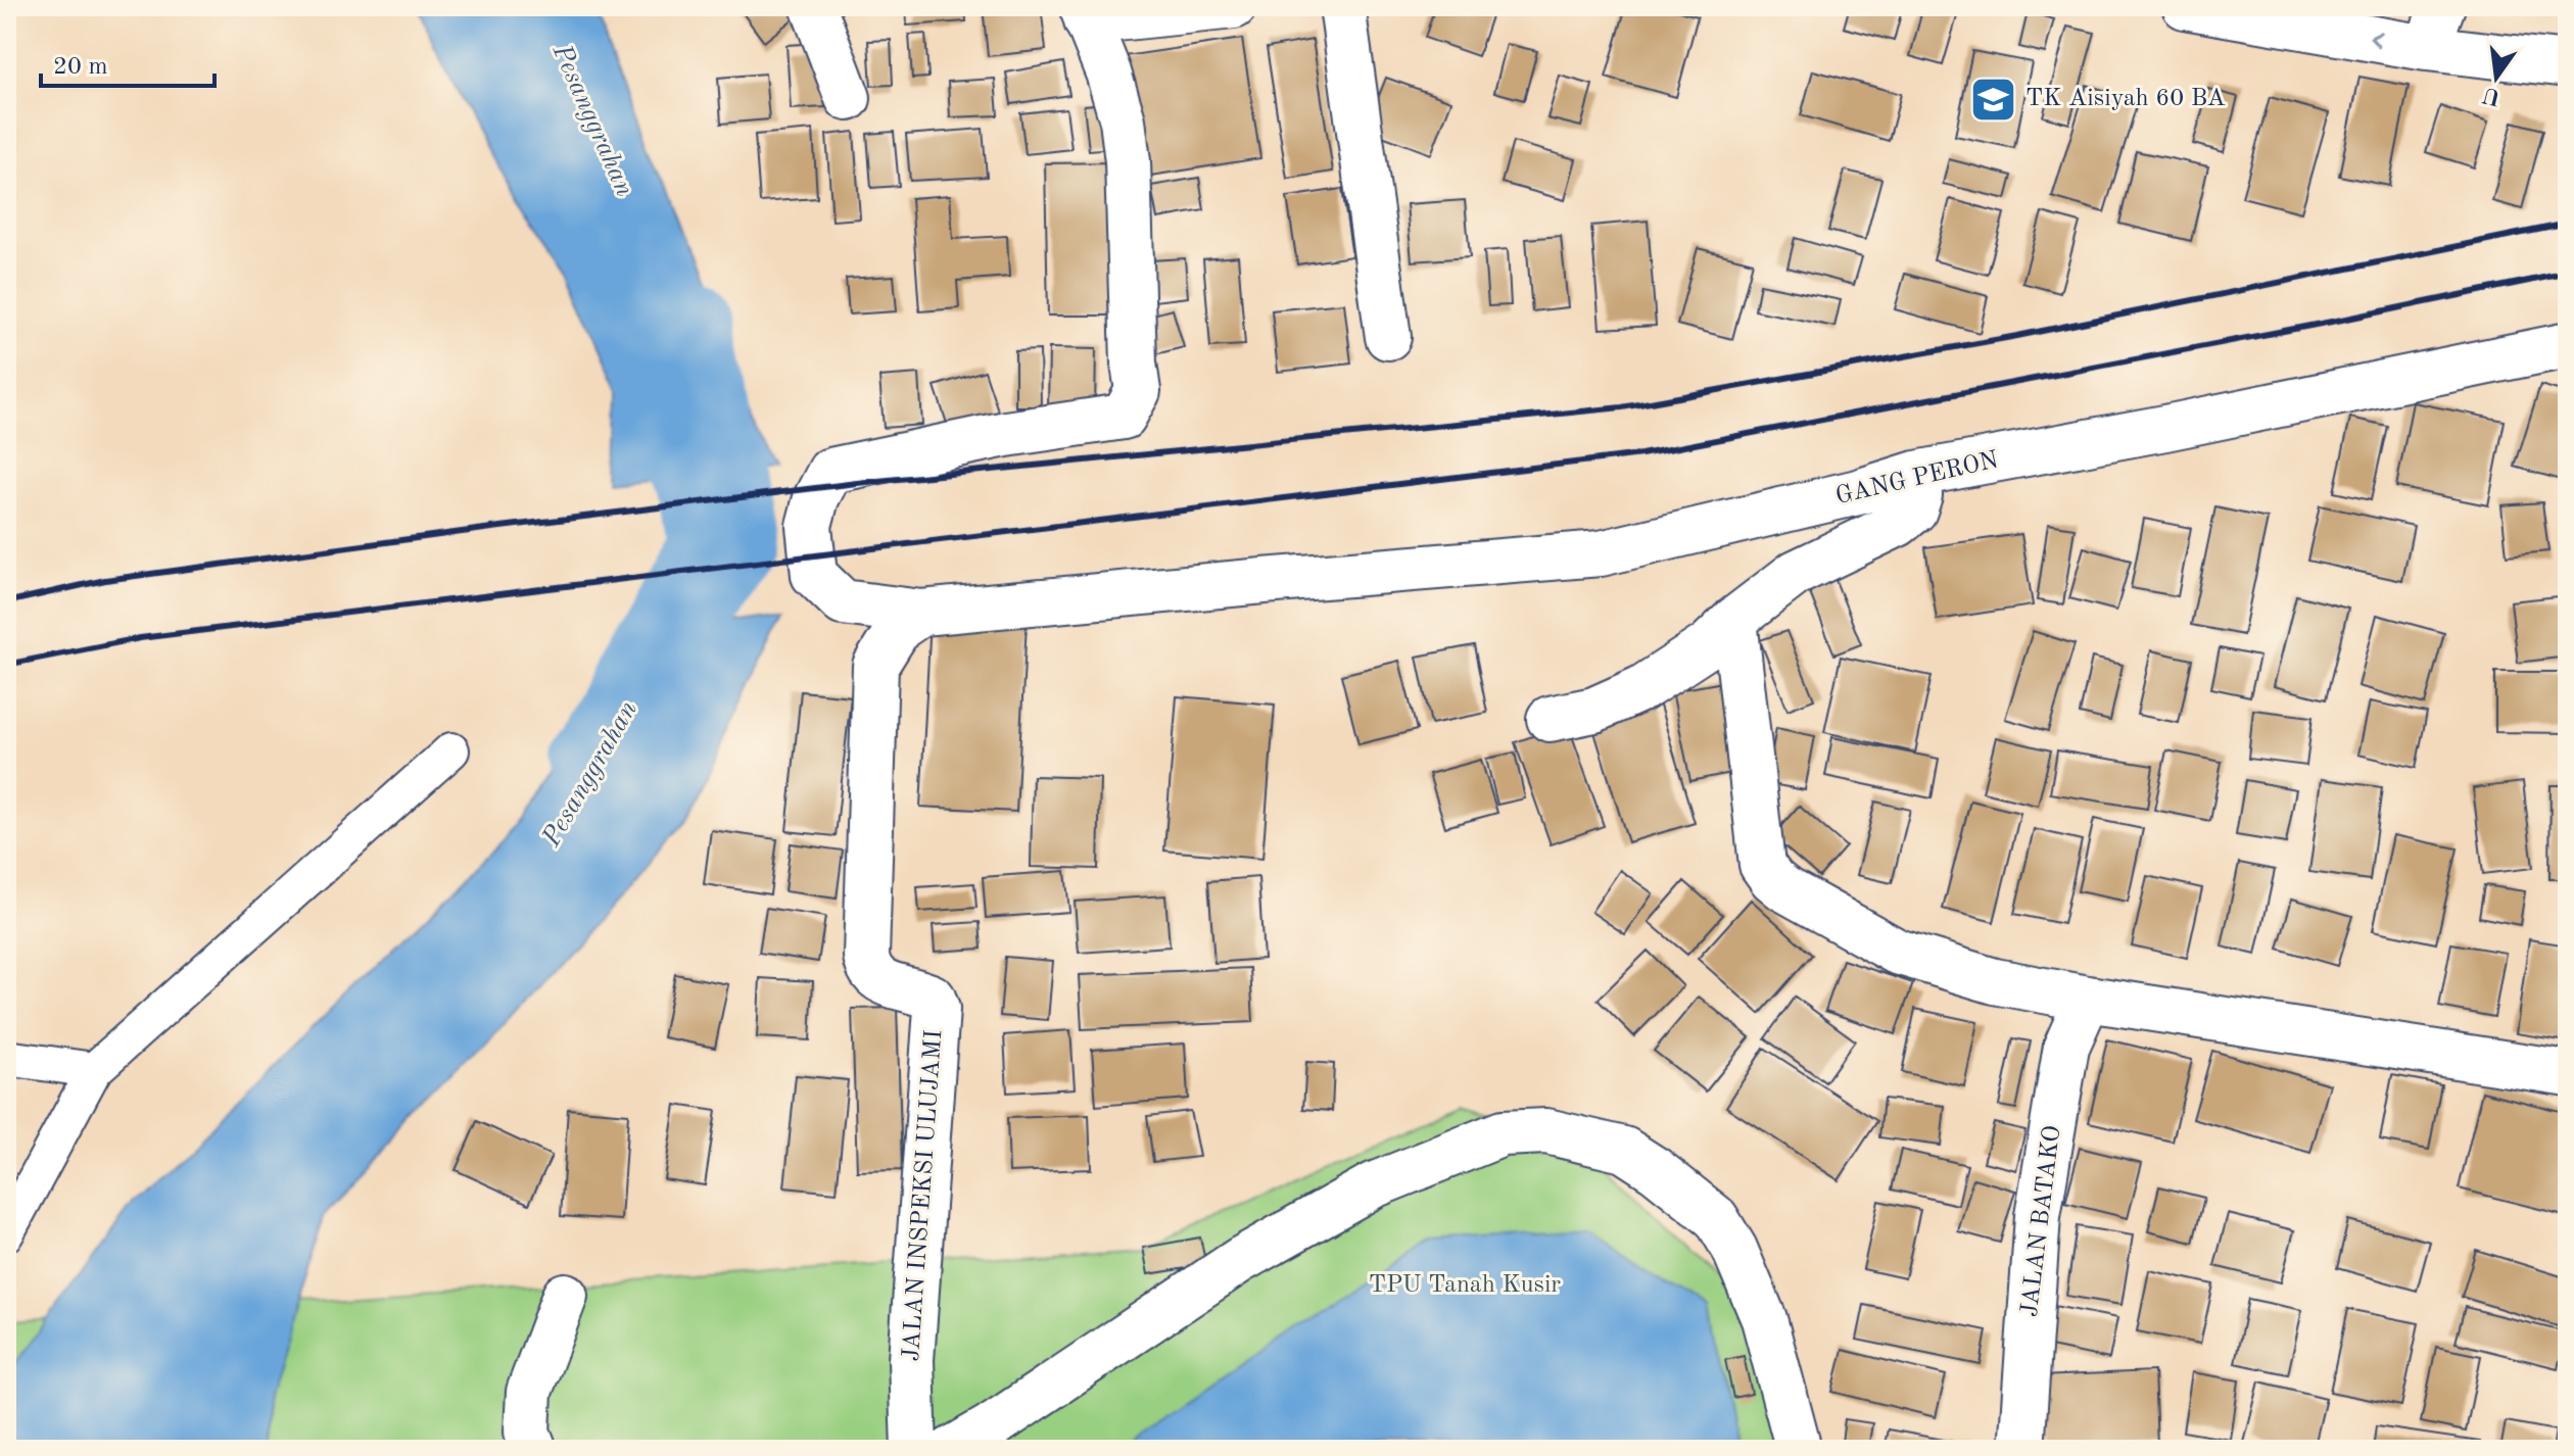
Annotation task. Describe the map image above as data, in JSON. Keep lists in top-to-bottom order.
{
  "streets": {
    "street": ["GANG PERON", "JALAN INSPEKSI ULUJAMI", "JALAN BATAKO"]
  },
  "crossings": [
    ["GANG PERON", "JALAN INSPEKSI ULUJAMI"]
  ],
  "water": ["Pesanggrahan"],
  "parks": ["TPU Tanah Kusir"],
  "places": {
    "school or university": ["TK Aisiyah 60 BA"]
  },
  "scale_bar": "20 m",
  "north": "bottom"
}
